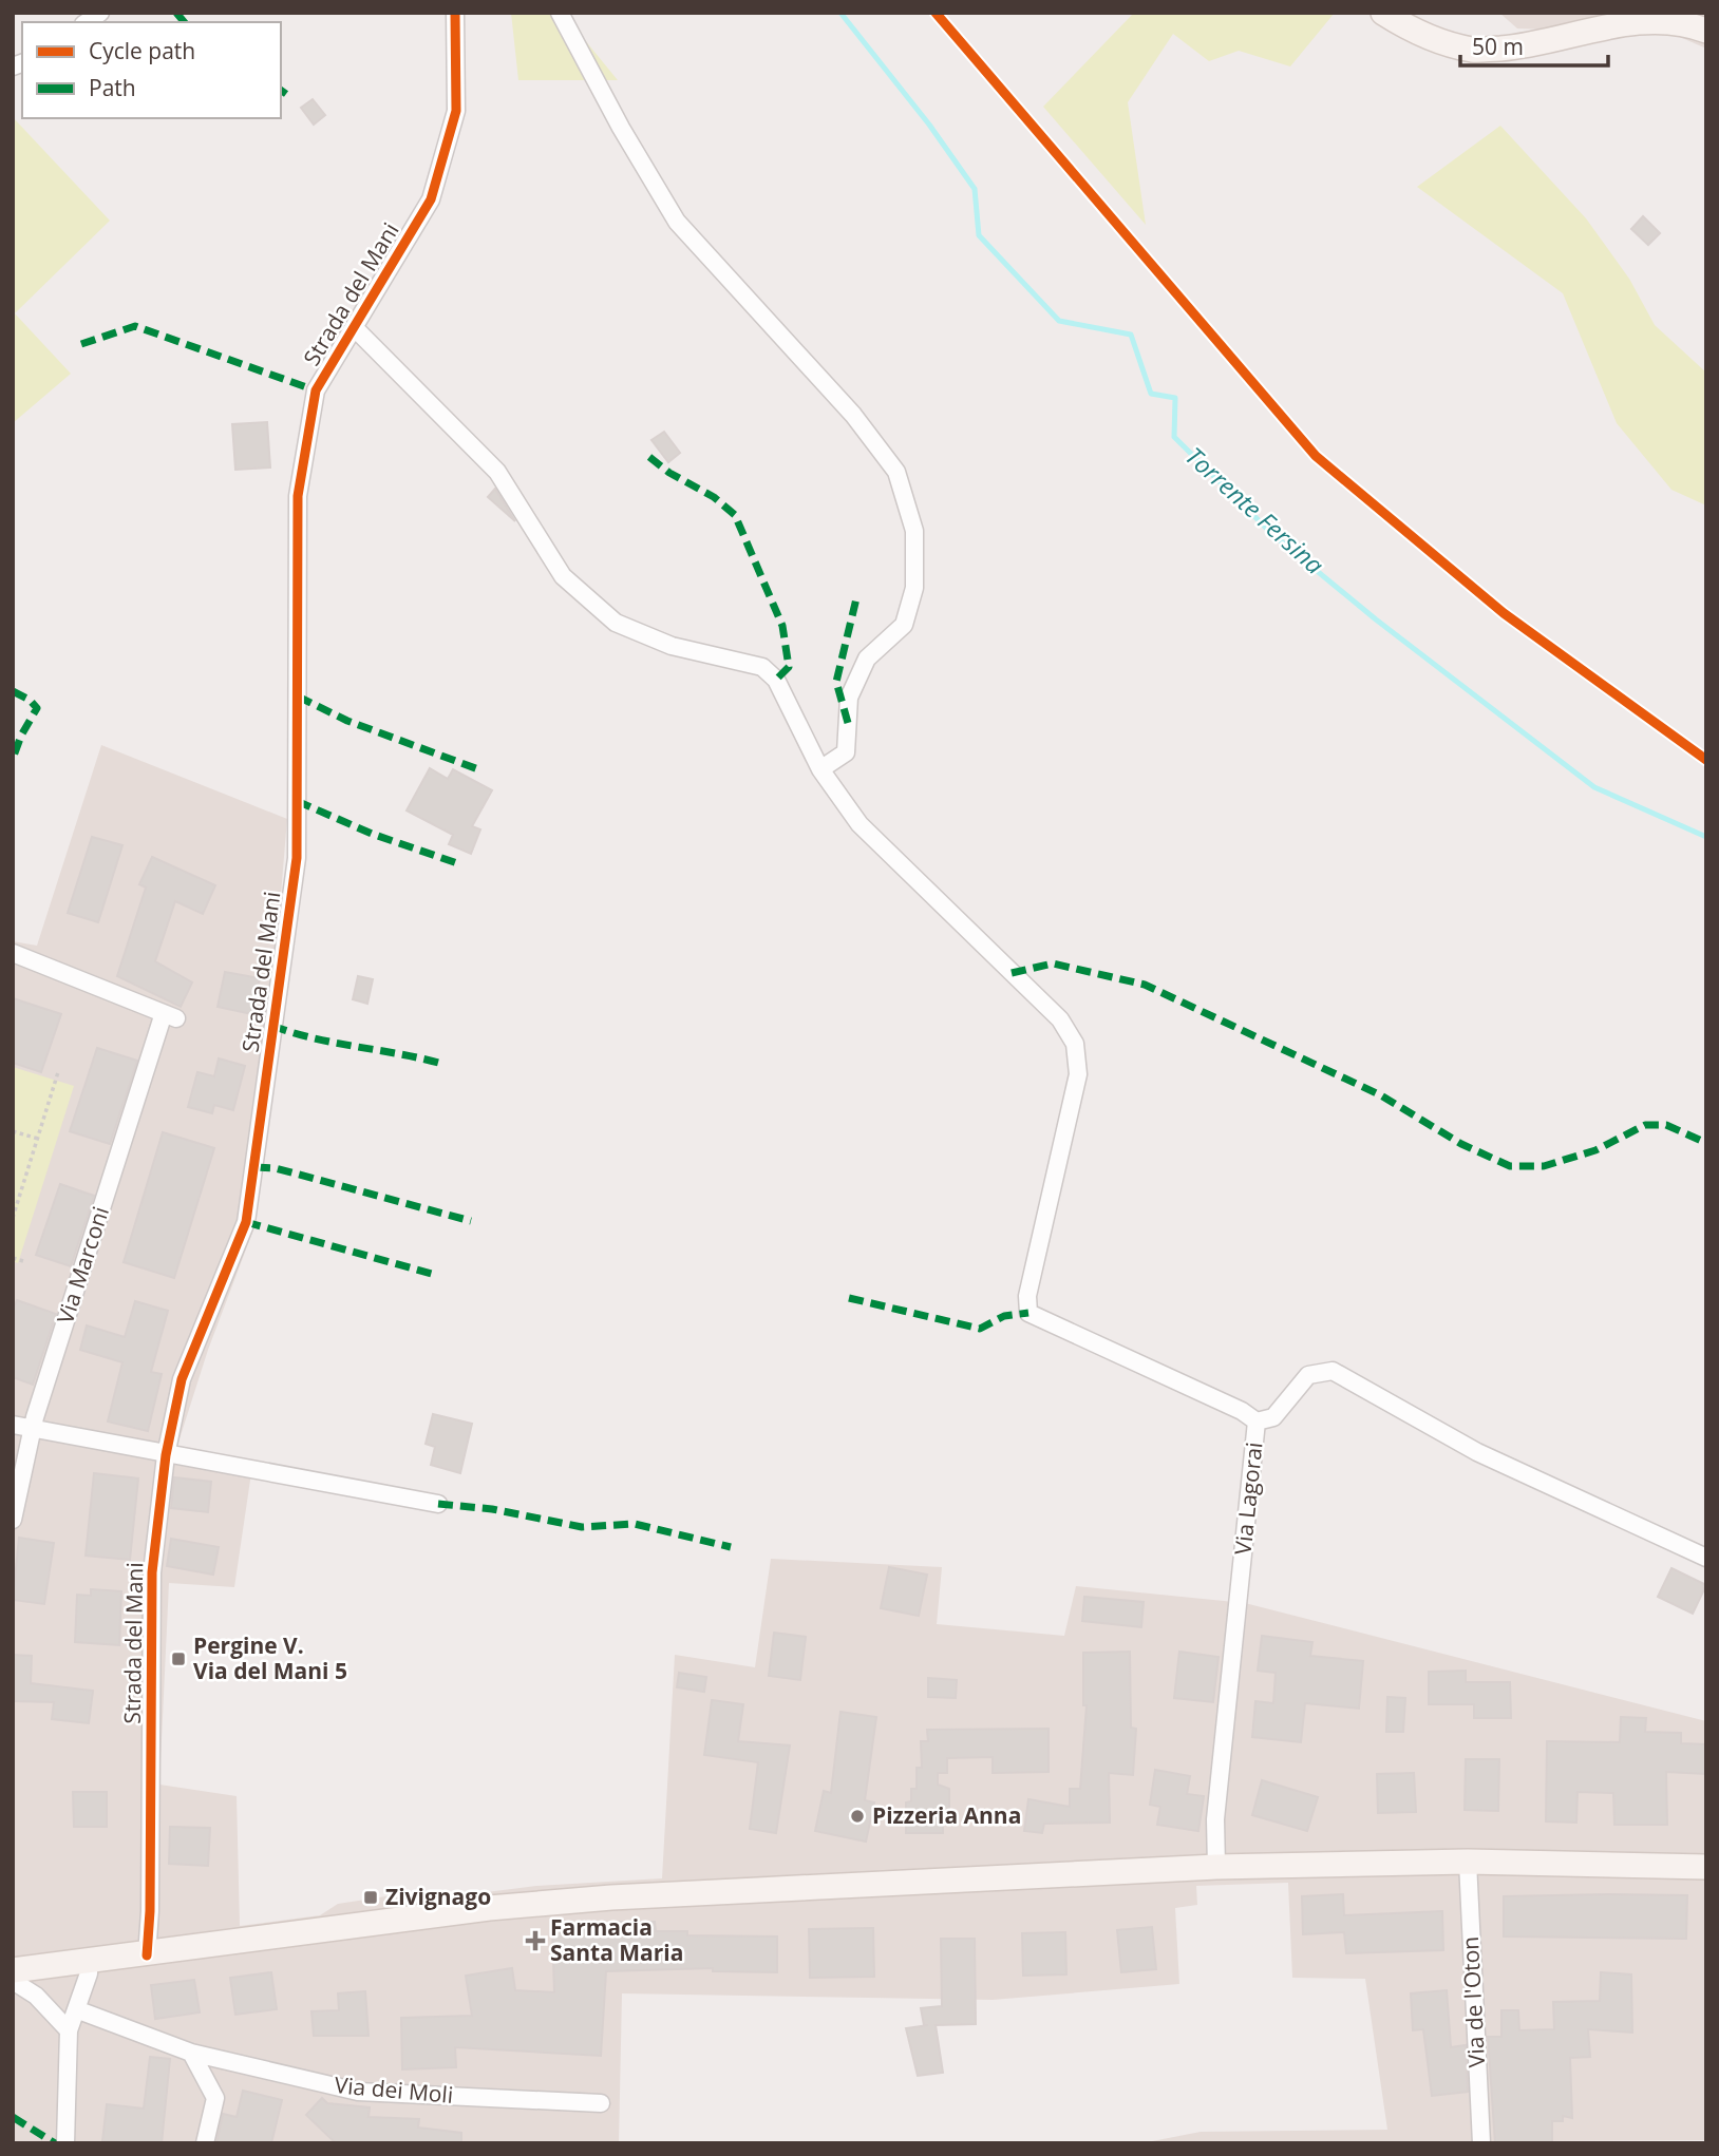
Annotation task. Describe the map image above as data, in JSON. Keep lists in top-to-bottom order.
{
  "streets": {
    "street": [
      "Strada del Mani",
      "Via Marconi",
      "Via Lagorai",
      "Via de l'Oton",
      "Via dei Moli"
    ]
  },
  "water": ["Torrente Fersina"],
  "places": {
    "transit": ["Pergine V. Via del Mani 5", "Zivignago"],
    "other": ["Pizzeria Anna"],
    "health": ["Farmacia Santa Maria"]
  },
  "legend": ["Cycle path", "Path"],
  "scale_bar": "50 m"
}
